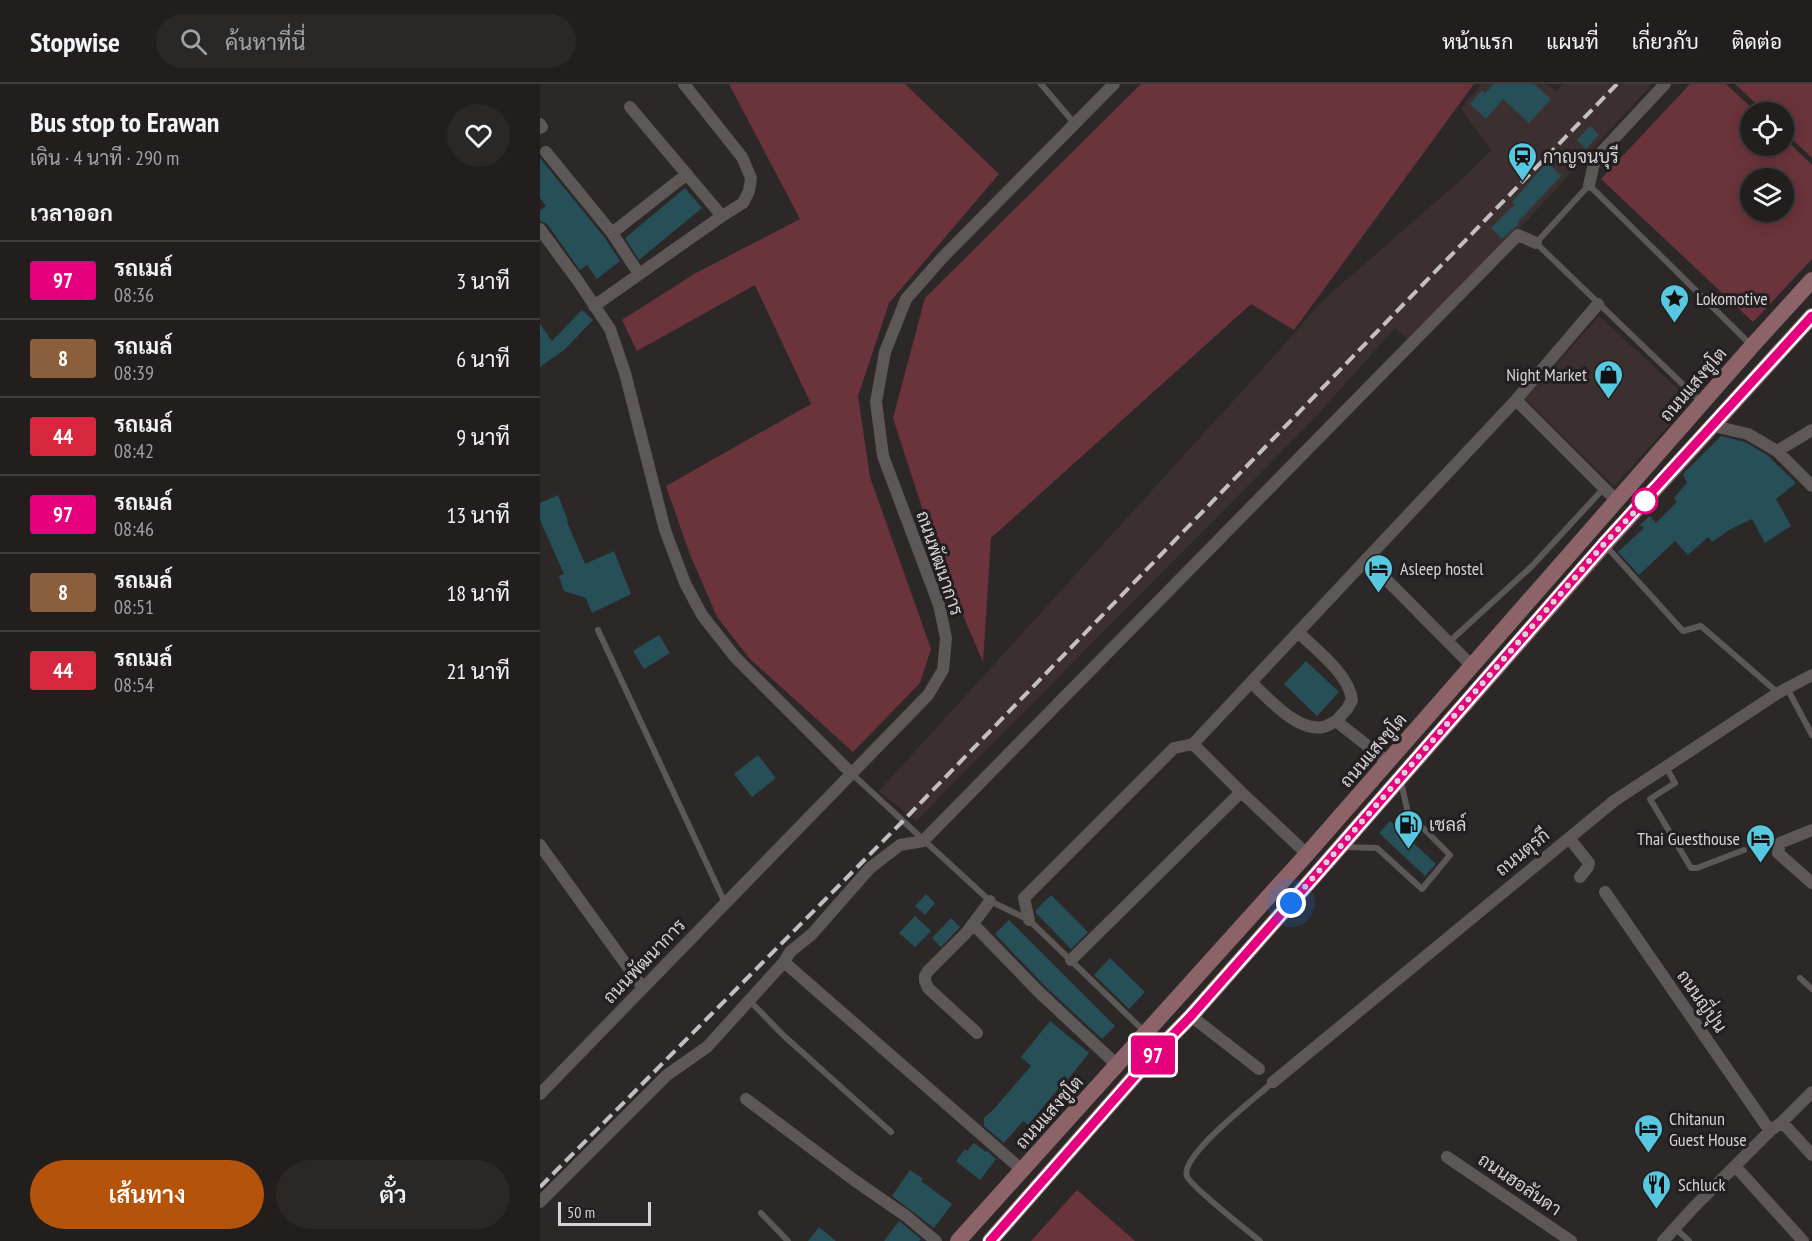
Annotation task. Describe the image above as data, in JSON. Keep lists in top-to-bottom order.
{
  "streets": {
    "main road": ["ถนนแสงชูโต"],
    "street": [
      "ถนนพัฒนาการ",
      "ถนนตุรกี",
      "ถนนญี่ปุ่น",
      "ถนนฮอลันดา"
    ]
  },
  "places": {
    "station": ["กาญจนบุรี"],
    "place": ["Lokomotive"],
    "shop": ["Night Market"],
    "hotel": ["Asleep hostel", "Thai Guesthouse", "Chitanun Guest House"],
    "fuel station": ["เชลล์"],
    "restaurant": ["Schluck"]
  },
  "lines": ["bus line 97"],
  "scale_bar": "50 m",
  "page": {
    "header": "Stopwise",
    "search": "ค้นหาที่นี่",
    "nav": [
      "หน้าแรก",
      "แผนที่",
      "เกี่ยวกับ",
      "ติดต่อ"
    ],
    "heading": [
      ["Bus stop to Erawan", "เดิน · 4 นาที · 290 m"],
      "เวลาออก"
    ],
    "on_map": "97",
    "list": [
      {
        "mark": "97",
        "name": "รถเมล์",
        "note": "08:36",
        "value": "3 นาที"
      },
      {
        "mark": "8",
        "name": "รถเมล์",
        "note": "08:39",
        "value": "6 นาที"
      },
      {
        "mark": "44",
        "name": "รถเมล์",
        "note": "08:42",
        "value": "9 นาที"
      },
      {
        "mark": "97",
        "name": "รถเมล์",
        "note": "08:46",
        "value": "13 นาที"
      },
      {
        "mark": "8",
        "name": "รถเมล์",
        "note": "08:51",
        "value": "18 นาที"
      },
      {
        "mark": "44",
        "name": "รถเมล์",
        "note": "08:54",
        "value": "21 นาที"
      }
    ],
    "buttons": ["เส้นทาง", "ตั๋ว"],
    "scale": "50 m"
  }
}
